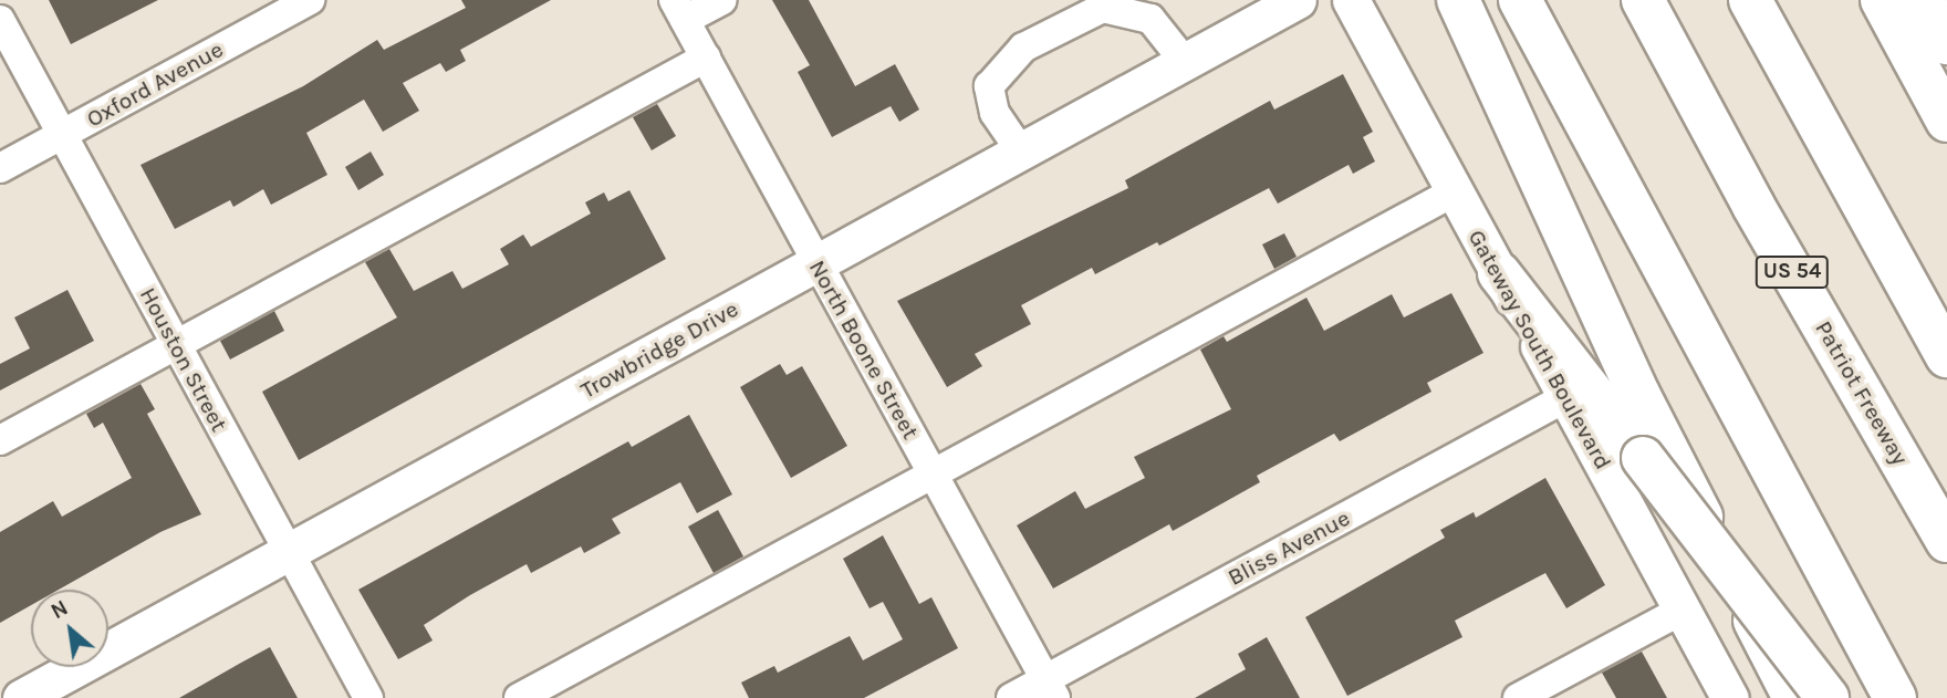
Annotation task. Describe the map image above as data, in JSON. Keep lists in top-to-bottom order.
{
  "streets": {
    "highway": ["US 54", "Patriot Freeway"],
    "main road": ["Trowbridge Drive", "Gateway South Boulevard"],
    "street": [
      "Oxford Avenue",
      "North Boone Street",
      "Houston Street",
      "Bliss Avenue"
    ]
  },
  "crossings": [
    ["Oxford Avenue", "Houston Street"],
    ["Trowbridge Drive", "North Boone Street"],
    ["Trowbridge Drive", "Houston Street"],
    ["North Boone Street", "Bliss Avenue"],
    ["Gateway South Boulevard", "Bliss Avenue"]
  ],
  "north": "top left"
}
